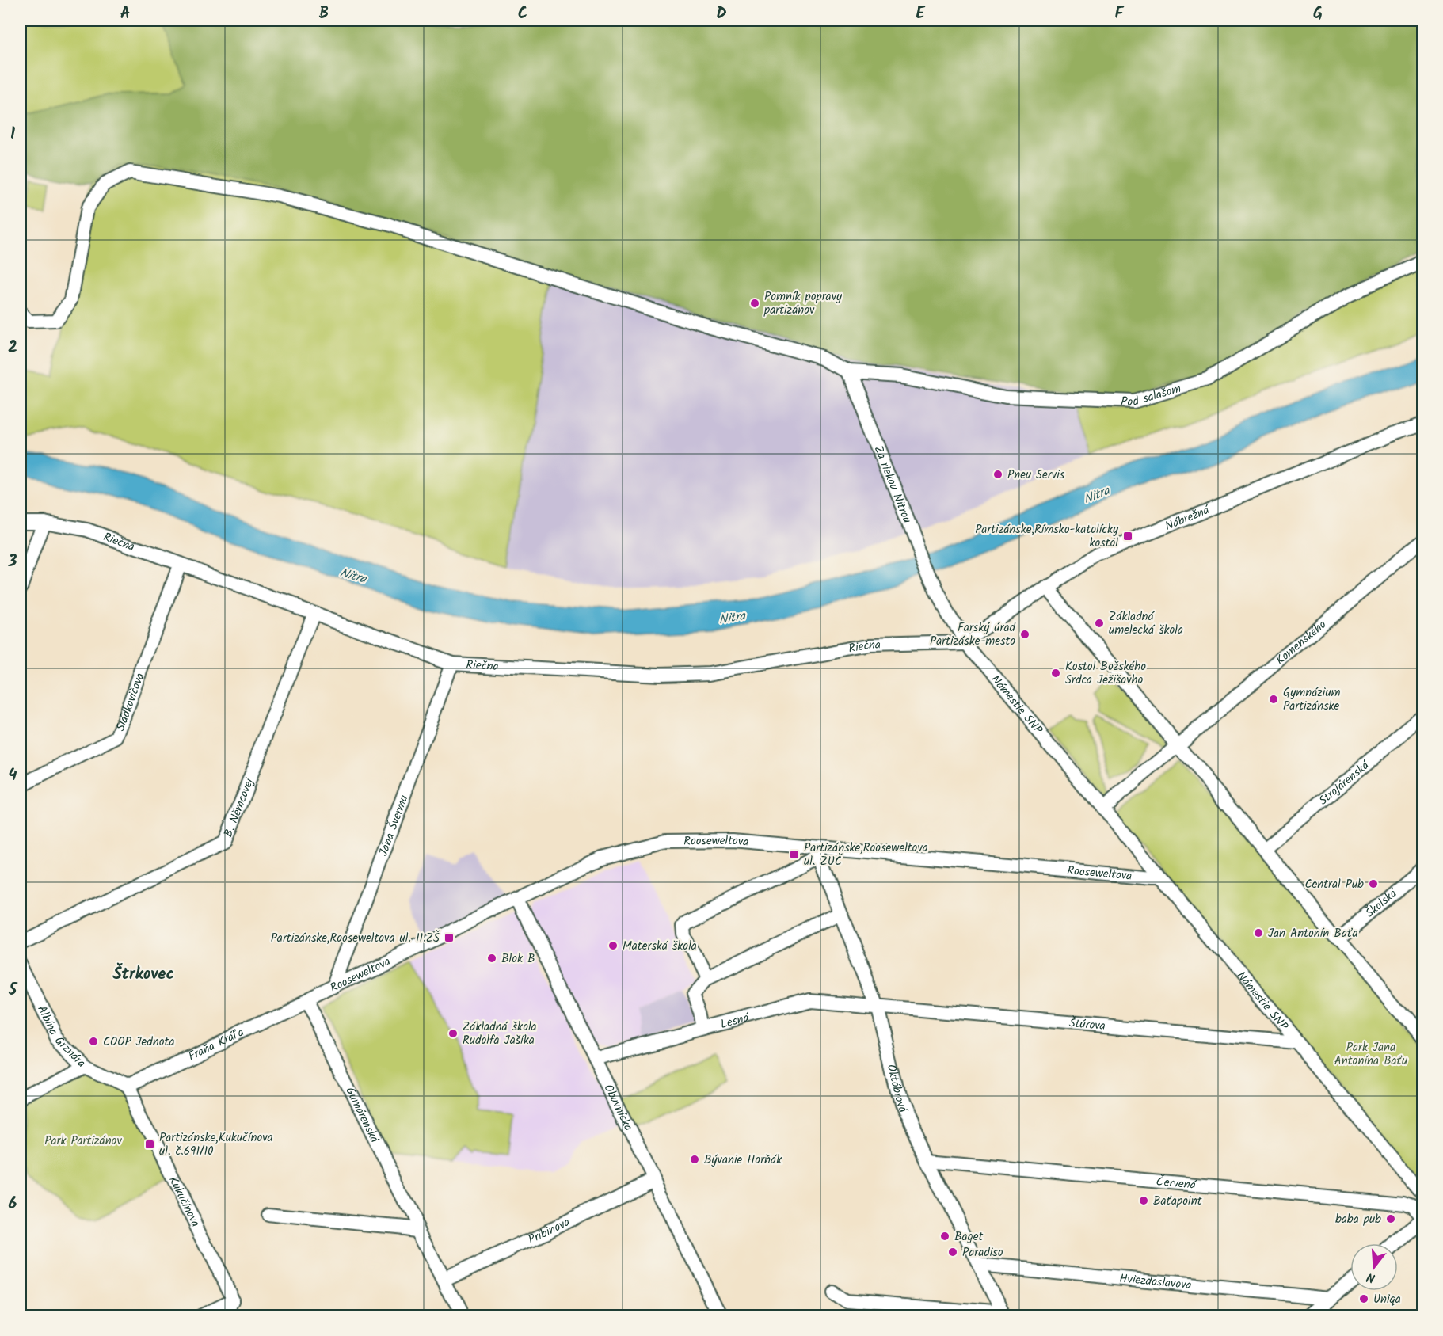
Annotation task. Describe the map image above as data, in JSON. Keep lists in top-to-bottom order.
{
  "streets": {
    "street": [
      "Pod salašom",
      "Za riekou Nitrou",
      "Nábrežná",
      "Riečna",
      "Komenského",
      "Sládkovičova",
      "Námestie SNP",
      "Strojárenská",
      "B. Němcovej",
      "Jána Švermu",
      "Rooseweltova",
      "Školská",
      "Lesná",
      "Štúrova",
      "Albína Grznára",
      "Fraňa Kráľa",
      "Októbrová",
      "Obuvnícka",
      "Gumárenská",
      "Červená",
      "Kukučínova",
      "Pribinova",
      "Hviezdoslavova"
    ]
  },
  "crossings": [
    ["Pod salašom", "Za riekou Nitrou"],
    ["Za riekou Nitrou", "Námestie SNP"],
    ["Nábrežná", "Riečna"],
    ["Nábrežná", "Námestie SNP"],
    ["Riečna", "Sládkovičova"],
    ["Riečna", "Námestie SNP"],
    ["Riečna", "B. Němcovej"],
    ["Riečna", "Jána Švermu"],
    ["Námestie SNP", "Rooseweltova"],
    ["Námestie SNP", "Štúrova"],
    ["Jána Švermu", "Rooseweltova"],
    ["Rooseweltova", "Fraňa Kráľa"],
    ["Rooseweltova", "Októbrová"],
    ["Rooseweltova", "Obuvnícka"],
    ["Rooseweltova", "Gumárenská"],
    ["Lesná", "Štúrova"],
    ["Lesná", "Októbrová"],
    ["Lesná", "Obuvnícka"],
    ["Štúrova", "Októbrová"],
    ["Albína Grznára", "Fraňa Kráľa"],
    ["Albína Grznára", "Kukučínova"],
    ["Fraňa Kráľa", "Gumárenská"],
    ["Fraňa Kráľa", "Kukučínova"],
    ["Októbrová", "Červená"],
    ["Októbrová", "Hviezdoslavova"],
    ["Obuvnícka", "Pribinova"],
    ["Gumárenská", "Pribinova"]
  ],
  "districts": ["Štrkovec"],
  "water": ["Nitra"],
  "parks": ["Park Jana Antonína Baťu", "Park Partizánov"],
  "places": {
    "other": [
      "Pomník popravy partizánov",
      "Pneu Servis",
      "Základná umelecká škola",
      "Farský úrad Partizáske-mesto",
      "Kostol Božského Srdca Ježišovho",
      "Gymnázium Partizánske",
      "Central Pub",
      "Jan Antonín Baťa",
      "Materská škola",
      "Blok B",
      "Základná škola Rudolfa Jašíka",
      "COOP Jednota",
      "Bývanie Horňák",
      "Baťapoint",
      "baba pub",
      "Baget",
      "Paradiso",
      "Uniqa"
    ],
    "transit": [
      "Partizánske,Rímsko-katolícky kostol",
      "Partizánske,Rooseweltova ul. ZUČ",
      "Partizánske,Rooseweltova ul. II.ZŠ",
      "Partizánske,Kukučínova ul. č.691/10"
    ]
  },
  "north": "bottom",
  "grid": {
    "columns": [
      "A",
      "B",
      "C",
      "D",
      "E",
      "F",
      "G"
    ],
    "rows": [
      "1",
      "2",
      "3",
      "4",
      "5",
      "6"
    ]
  }
}
